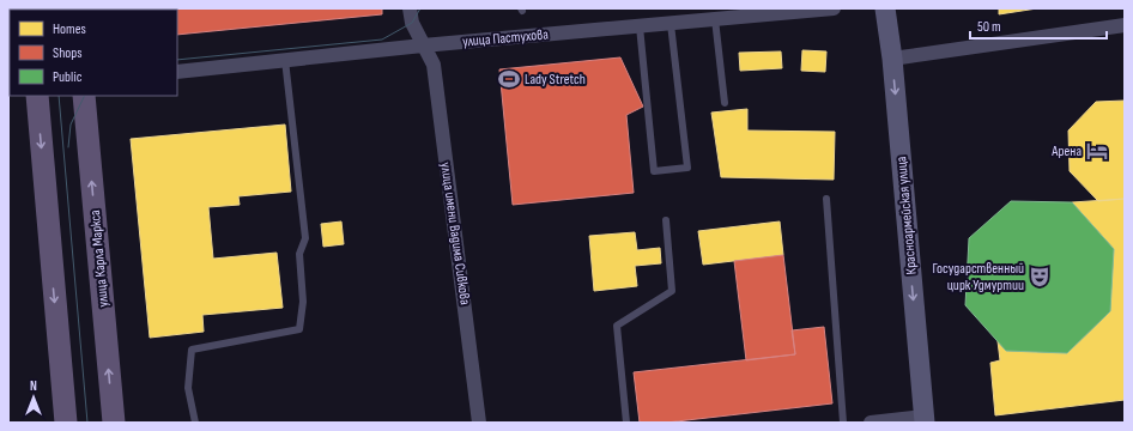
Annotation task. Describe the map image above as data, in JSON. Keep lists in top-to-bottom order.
{
  "streets": {
    "main road": ["улица Карла Маркса"],
    "street": ["улица Пастухова", "Красноармейская улица", "улица имени Вадима Сивкова"]
  },
  "crossings": [
    ["улица Пастухова", "улица имени Вадима Сивкова"]
  ],
  "one_way": ["Красноармейская улица"],
  "places": {
    "sports": ["Lady Stretch"],
    "hotel": ["Арена"],
    "theatre": ["Государственный цирк Удмуртии"]
  },
  "legend": ["Homes", "Shops", "Public"],
  "scale_bar": "50 m",
  "north": "top"
}
